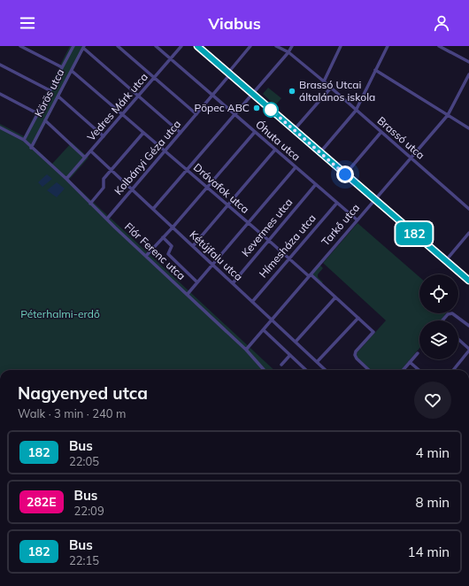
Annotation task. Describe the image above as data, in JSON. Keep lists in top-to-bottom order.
{
  "streets": {
    "street": [
      "Körös utca",
      "Vedres Márk utca",
      "Brassó utca",
      "Óhuta utca",
      "Kolbányi Géza utca",
      "Drávafok utca",
      "Tarkő utca",
      "Kevermes utca",
      "Hímesháza utca",
      "Flór Ferenc utca",
      "Kétújfalu utca"
    ]
  },
  "crossings": [
    ["Körös utca", "Drávafok utca"],
    ["Körös utca", "Flór Ferenc utca"],
    ["Vedres Márk utca", "Óhuta utca"],
    ["Vedres Márk utca", "Drávafok utca"],
    ["Vedres Márk utca", "Flór Ferenc utca"],
    ["Vedres Márk utca", "Kétújfalu utca"],
    ["Brassó utca", "Tarkő utca"],
    ["Óhuta utca", "Kolbányi Géza utca"],
    ["Óhuta utca", "Tarkő utca"],
    ["Óhuta utca", "Kevermes utca"],
    ["Óhuta utca", "Hímesháza utca"],
    ["Kolbányi Géza utca", "Drávafok utca"],
    ["Kolbányi Géza utca", "Flór Ferenc utca"],
    ["Kolbányi Géza utca", "Kétújfalu utca"],
    ["Drávafok utca", "Tarkő utca"],
    ["Drávafok utca", "Kevermes utca"],
    ["Drávafok utca", "Hímesháza utca"],
    ["Tarkő utca", "Flór Ferenc utca"],
    ["Tarkő utca", "Kétújfalu utca"],
    ["Kevermes utca", "Kétújfalu utca"],
    ["Hímesháza utca", "Kétújfalu utca"]
  ],
  "parks": ["Péterhalmi-erdő"],
  "places": ["Brassó Utcai általános iskola", "Pöpec ABC"],
  "lines": ["bus line 182"],
  "page": {
    "header": "Viabus",
    "on_map": "182",
    "heading": ["Nagyenyed utca", "Walk · 3 min · 240 m"],
    "list": [
      {
        "mark": "182",
        "name": "Bus",
        "note": "22:05",
        "value": "4 min"
      },
      {
        "mark": "282E",
        "name": "Bus",
        "note": "22:09",
        "value": "8 min"
      },
      {
        "mark": "182",
        "name": "Bus",
        "note": "22:15",
        "value": "14 min"
      }
    ]
  }
}
